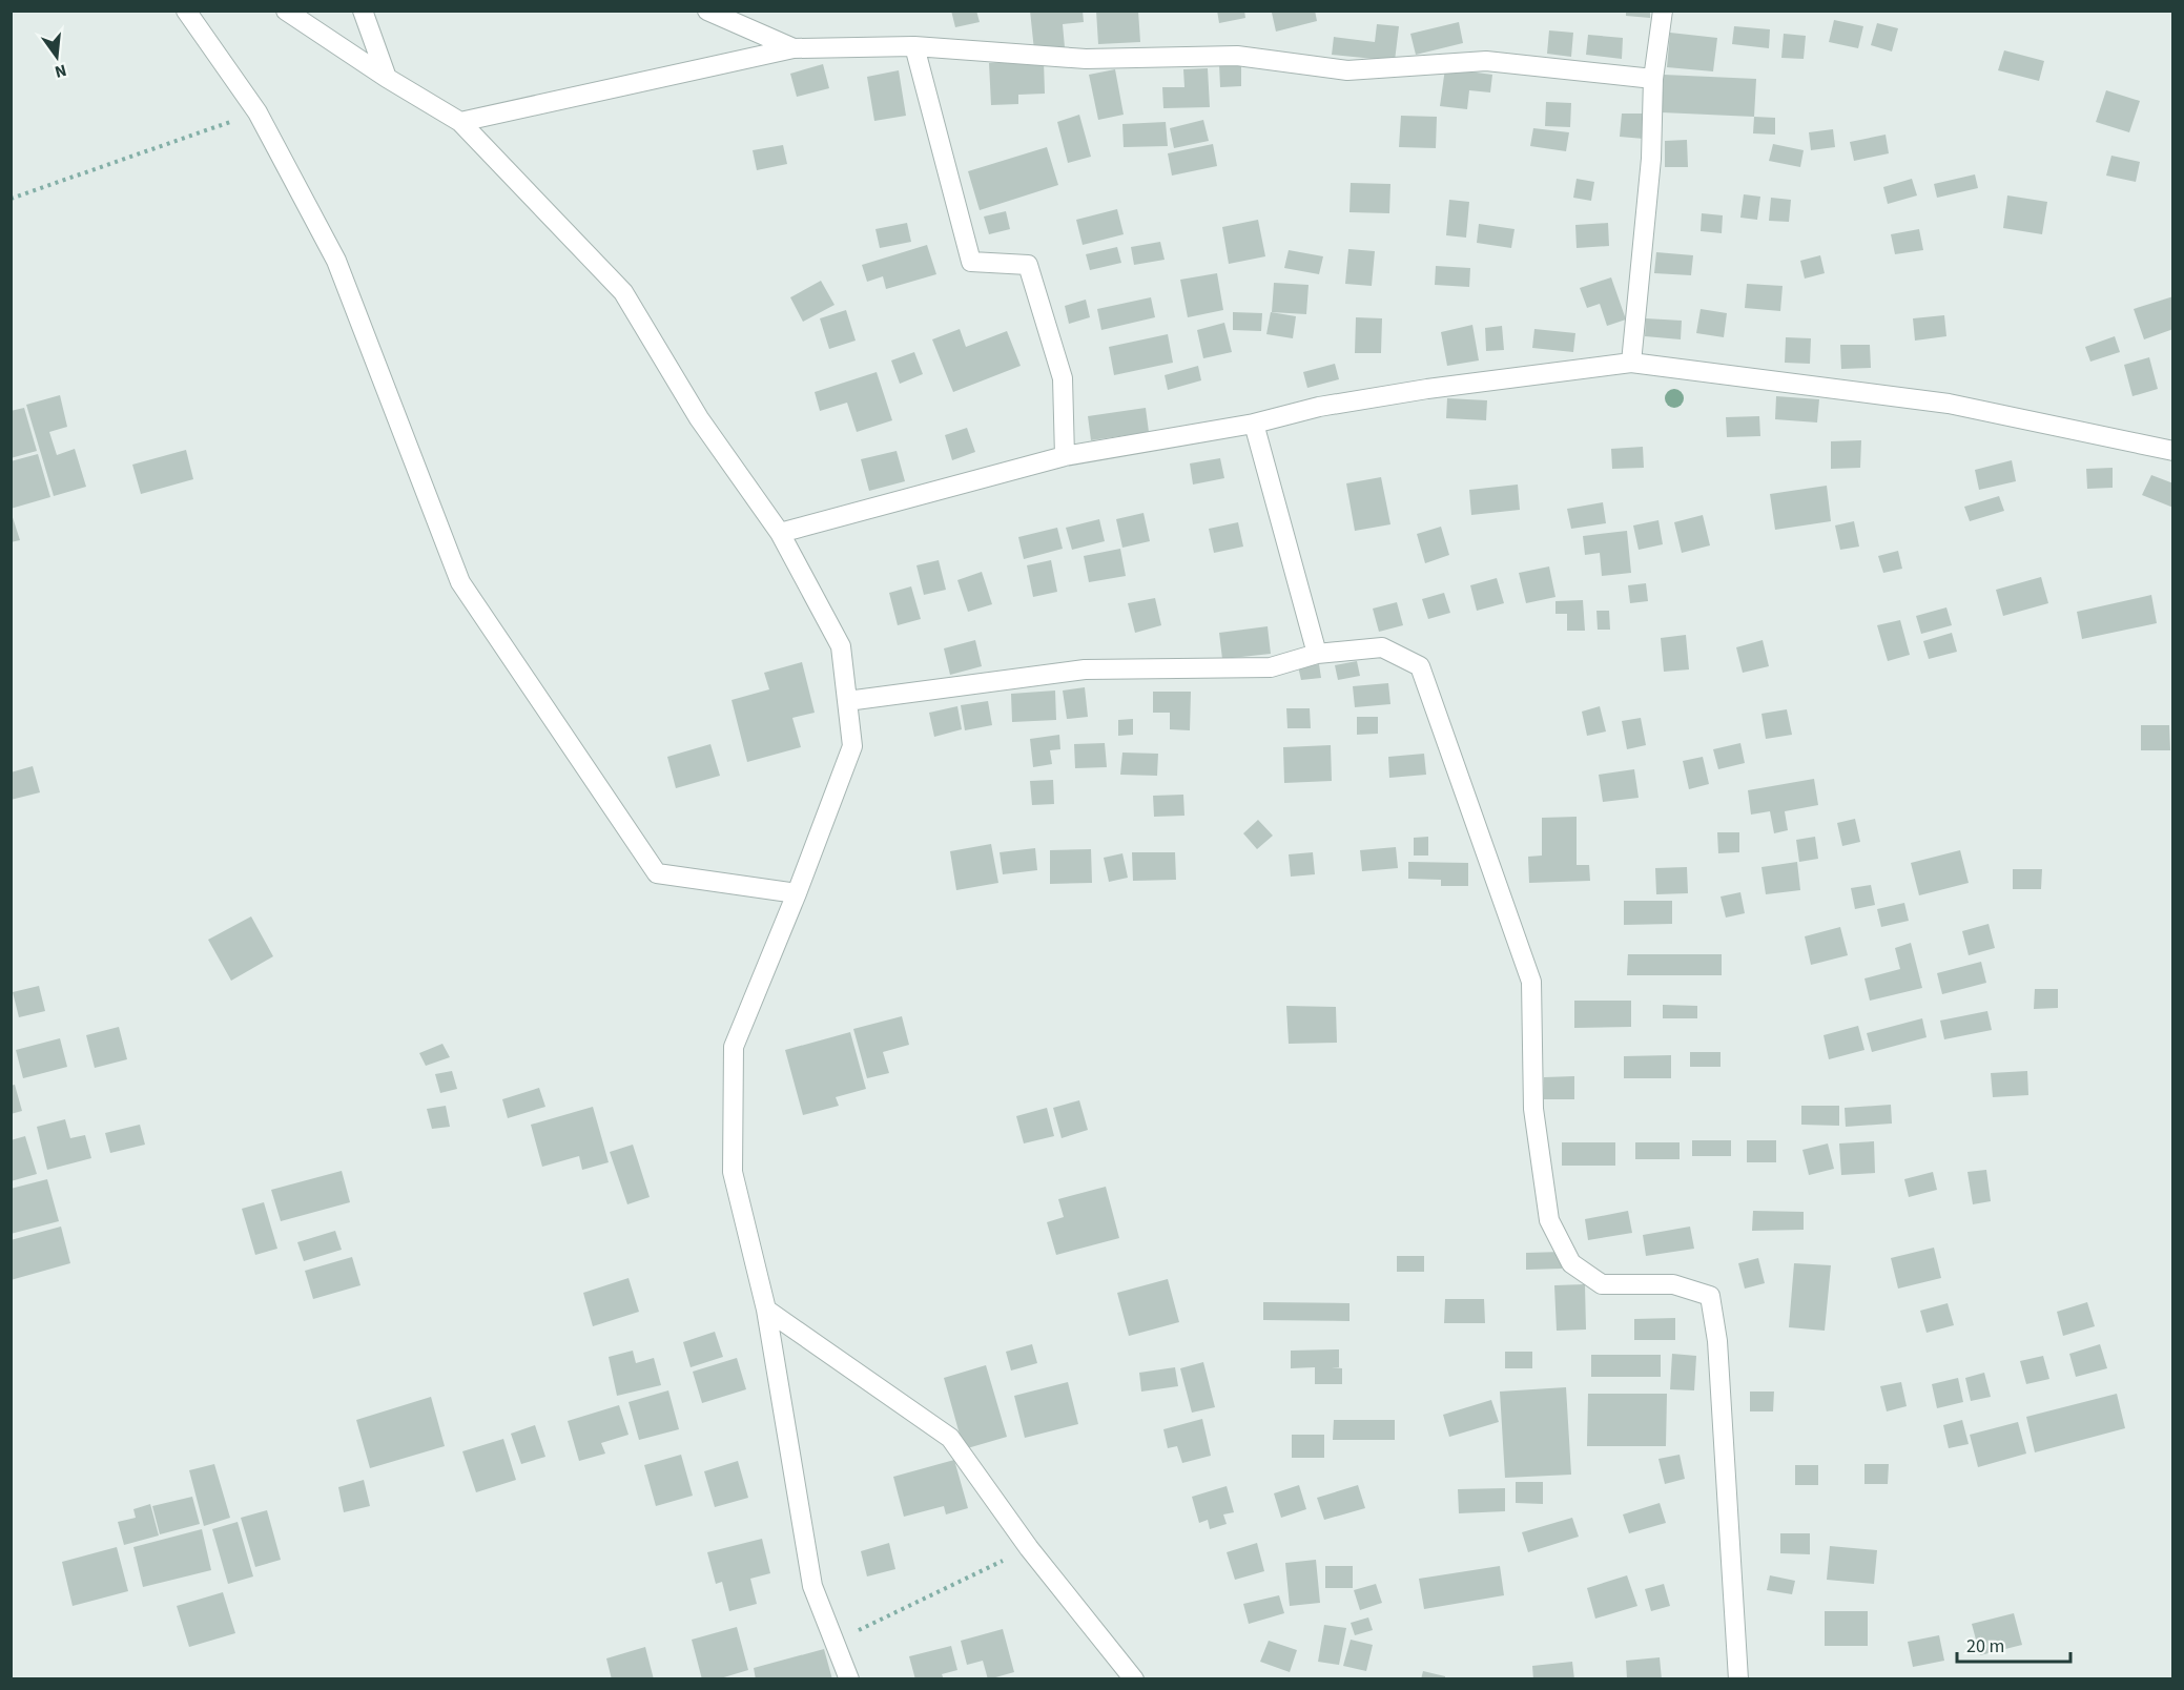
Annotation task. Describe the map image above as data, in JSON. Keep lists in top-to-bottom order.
{
  "scale_bar": "20 m",
  "north": "bottom"
}
